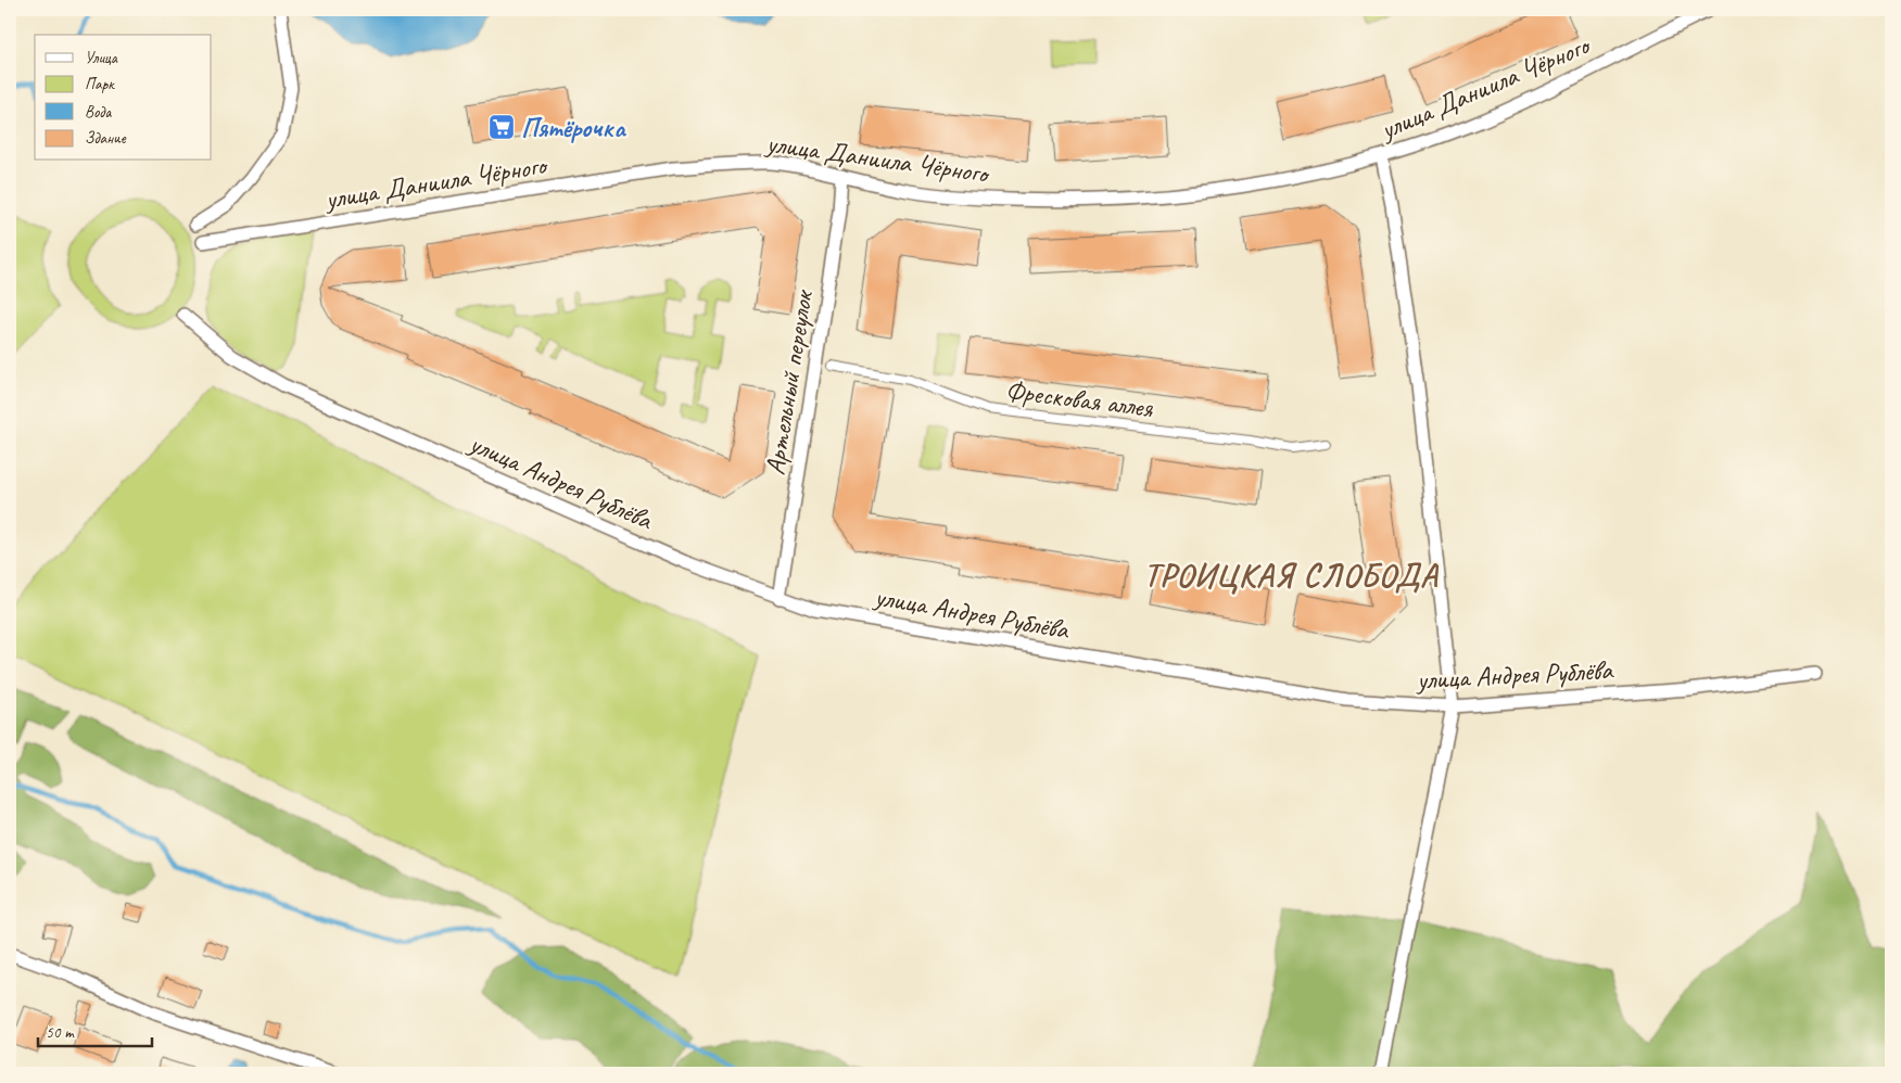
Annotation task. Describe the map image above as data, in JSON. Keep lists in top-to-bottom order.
{
  "streets": {
    "street": [
      "улица Даниила Чёрного",
      "Артельный переулок",
      "Фресковая аллея",
      "улица Андрея Рублёва"
    ]
  },
  "crossings": [
    ["улица Даниила Чёрного", "Артельный переулок"],
    ["Артельный переулок", "улица Андрея Рублёва"]
  ],
  "districts": ["ТРОИЦКАЯ СЛОБОДА"],
  "places": {
    "supermarket": ["Пятёрочка"]
  },
  "legend": [
    "Улица",
    "Парк",
    "Вода",
    "Здание"
  ],
  "scale_bar": "50 m"
}
